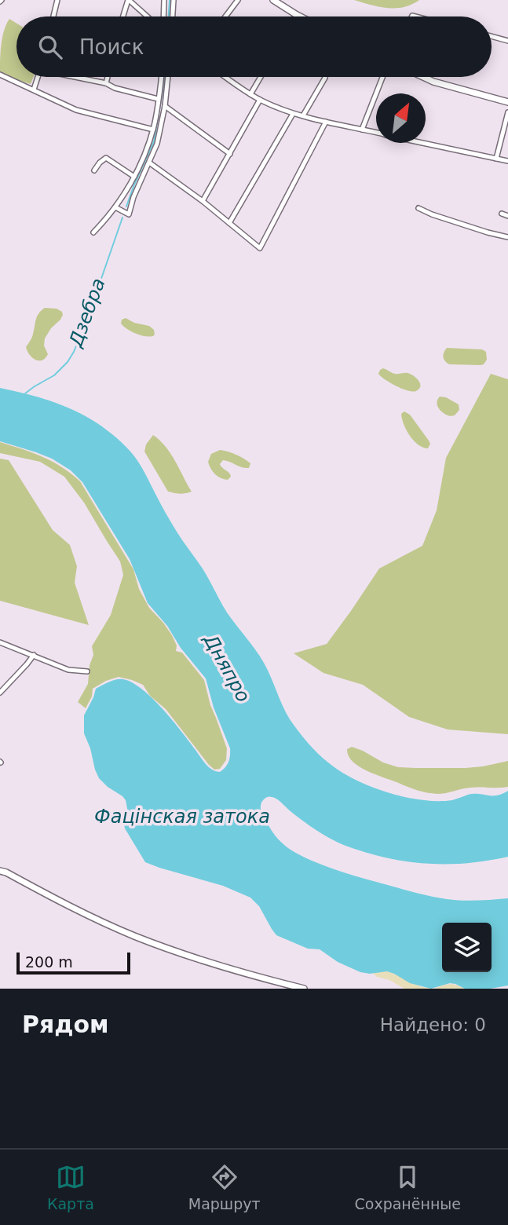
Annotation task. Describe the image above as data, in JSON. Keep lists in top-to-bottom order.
{
  "water": ["Дзебра", "Дняпро", "Фацінская затока"],
  "scale_bar": "200 m",
  "north": "top right",
  "page": {
    "search": "Поиск",
    "scale": "200 m",
    "heading": ["Рядом", "Найдено: 0"],
    "nav": ["Карта", "Маршрут", "Сохранённые"]
  }
}
